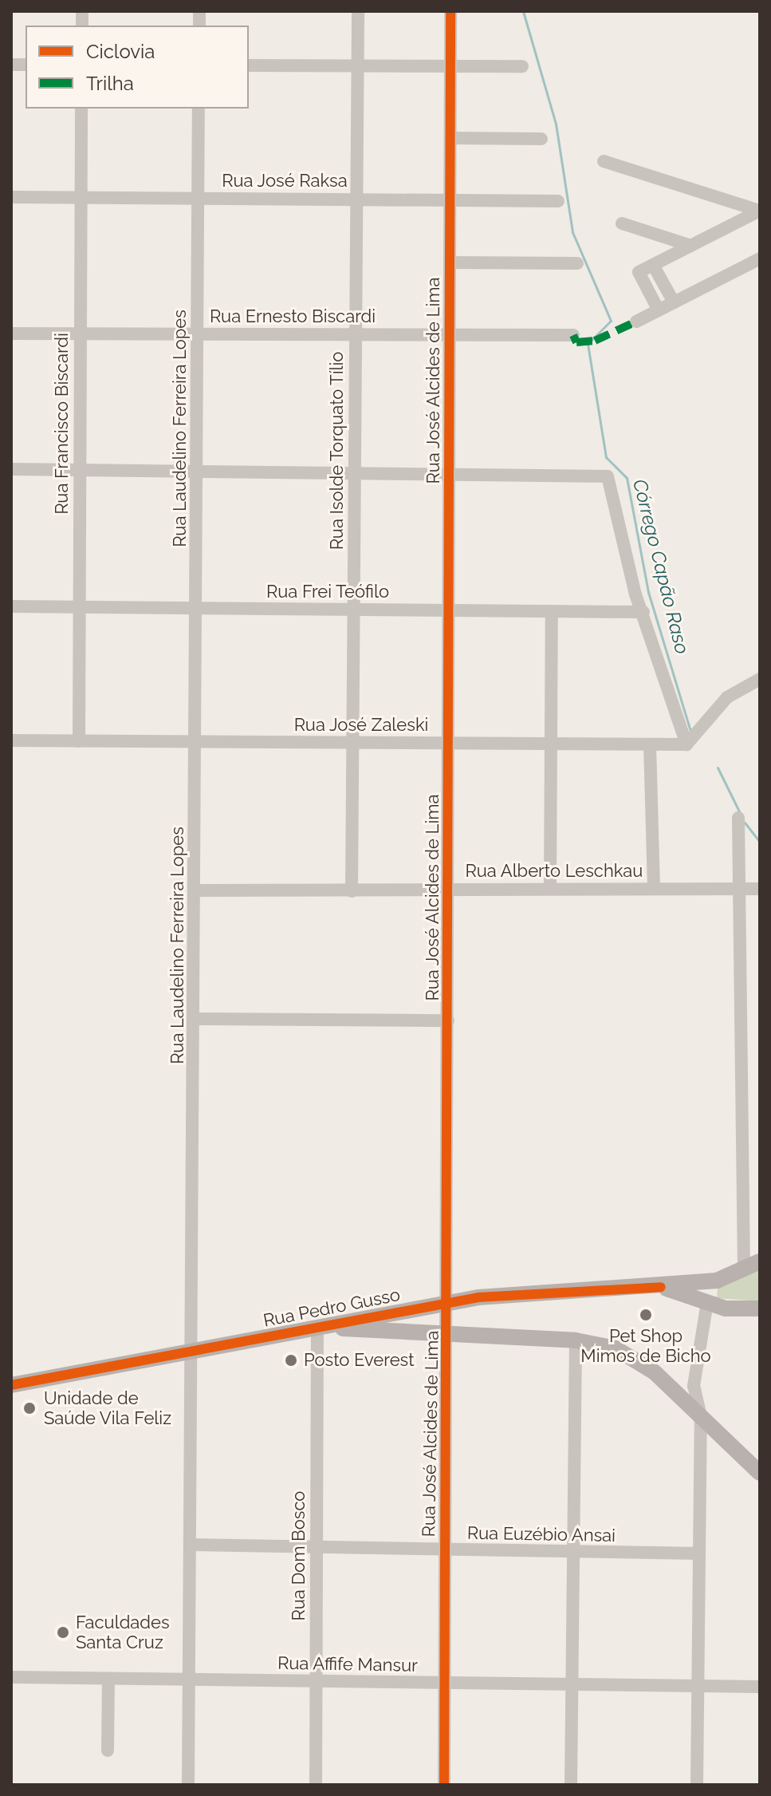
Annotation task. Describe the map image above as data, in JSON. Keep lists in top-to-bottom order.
{
  "streets": {
    "main road": ["Rua Pedro Gusso"],
    "street": [
      "Rua José Raksa",
      "Rua Ernesto Biscardi",
      "Rua José Alcides de Lima",
      "Rua Francisco Biscardi",
      "Rua Laudelino Ferreira Lopes",
      "Rua Isolde Torquato Tílio",
      "Rua Frei Teófilo",
      "Rua José Zaleski",
      "Rua Alberto Leschkau",
      "Rua Euzébio Ansai",
      "Rua Dom Bosco",
      "Rua Affife Mansur"
    ]
  },
  "crossings": [
    ["Rua José Raksa", "Rua José Alcides de Lima"],
    ["Rua José Raksa", "Rua Francisco Biscardi"],
    ["Rua José Raksa", "Rua Laudelino Ferreira Lopes"],
    ["Rua José Raksa", "Rua Isolde Torquato Tílio"],
    ["Rua Ernesto Biscardi", "Rua José Alcides de Lima"],
    ["Rua Ernesto Biscardi", "Rua Francisco Biscardi"],
    ["Rua Ernesto Biscardi", "Rua Laudelino Ferreira Lopes"],
    ["Rua Ernesto Biscardi", "Rua Isolde Torquato Tílio"],
    ["Rua José Alcides de Lima", "Rua Frei Teófilo"],
    ["Rua José Alcides de Lima", "Rua José Zaleski"],
    ["Rua José Alcides de Lima", "Rua Alberto Leschkau"],
    ["Rua José Alcides de Lima", "Rua Pedro Gusso"],
    ["Rua José Alcides de Lima", "Rua Euzébio Ansai"],
    ["Rua José Alcides de Lima", "Rua Affife Mansur"],
    ["Rua Francisco Biscardi", "Rua Frei Teófilo"],
    ["Rua Francisco Biscardi", "Rua José Zaleski"],
    ["Rua Laudelino Ferreira Lopes", "Rua Frei Teófilo"],
    ["Rua Laudelino Ferreira Lopes", "Rua José Zaleski"],
    ["Rua Laudelino Ferreira Lopes", "Rua Alberto Leschkau"],
    ["Rua Laudelino Ferreira Lopes", "Rua Pedro Gusso"],
    ["Rua Laudelino Ferreira Lopes", "Rua Euzébio Ansai"],
    ["Rua Laudelino Ferreira Lopes", "Rua Affife Mansur"],
    ["Rua Isolde Torquato Tílio", "Rua Frei Teófilo"],
    ["Rua Isolde Torquato Tílio", "Rua José Zaleski"],
    ["Rua Isolde Torquato Tílio", "Rua Alberto Leschkau"],
    ["Rua Pedro Gusso", "Rua Dom Bosco"],
    ["Rua Euzébio Ansai", "Rua Dom Bosco"],
    ["Rua Dom Bosco", "Rua Affife Mansur"]
  ],
  "water": ["Córrego Capão Raso"],
  "places": [
    "Pet Shop Mimos de Bicho",
    "Posto Everest",
    "Unidade de Saúde Vila Feliz",
    "Faculdades Santa Cruz"
  ],
  "legend": ["Ciclovia", "Trilha"]
}
